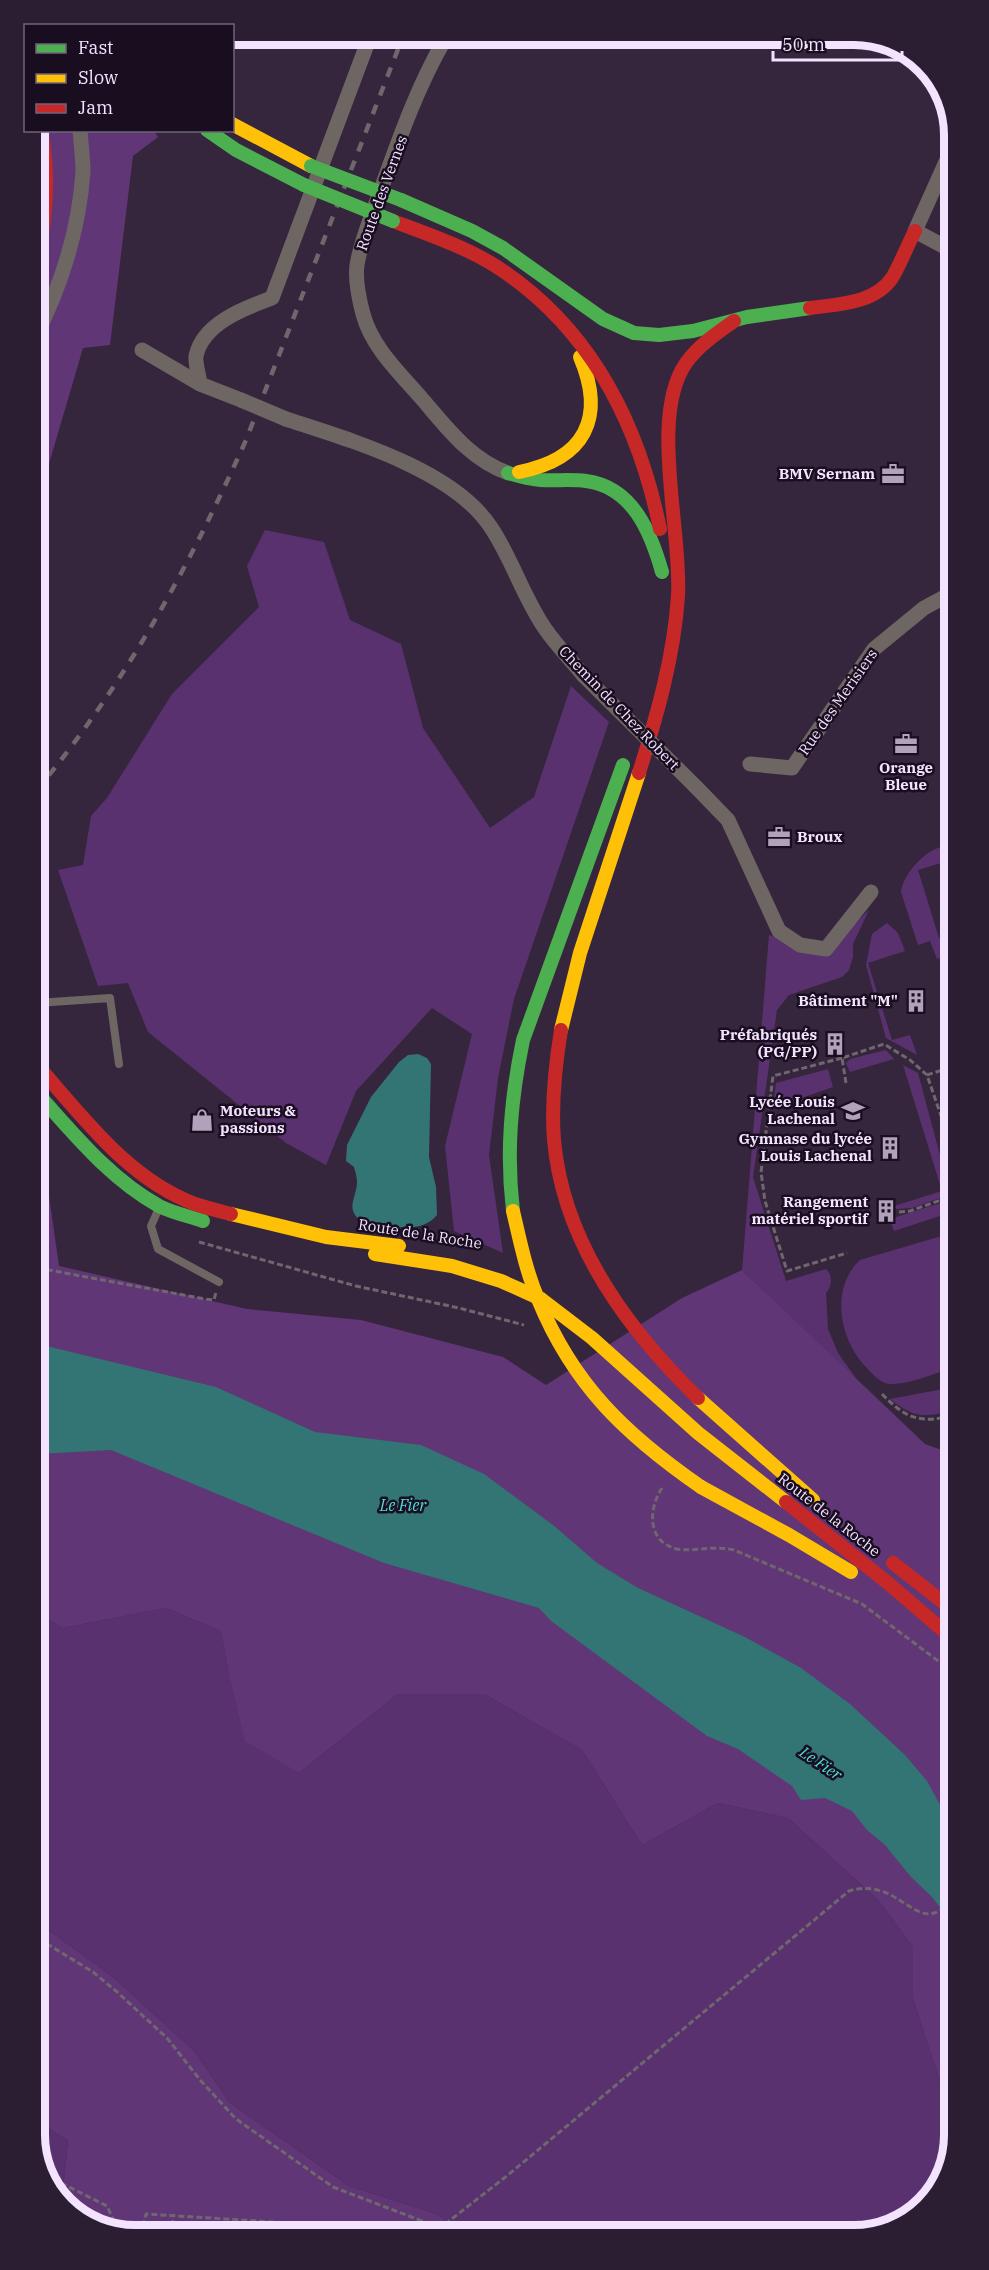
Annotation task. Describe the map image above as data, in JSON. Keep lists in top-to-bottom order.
{
  "streets": {
    "main road": ["Route de la Roche"],
    "street": ["Route des Vernes", "Rue des Merisiers", "Chemin de Chez Robert"]
  },
  "water": ["Le Fier"],
  "places": {
    "office": ["BMV Sernam", "Orange Bleue", "Broux"],
    "building": [
      "Bâtiment \"M\"",
      "Préfabriqués (PG/PP)",
      "Gymnase du lycée Louis Lachenal",
      "Rangement matériel sportif"
    ],
    "school or university": ["Lycée Louis Lachenal"],
    "shop": ["Moteurs & passions"]
  },
  "legend": ["Fast", "Slow", "Jam"],
  "scale_bar": "50 m"
}
